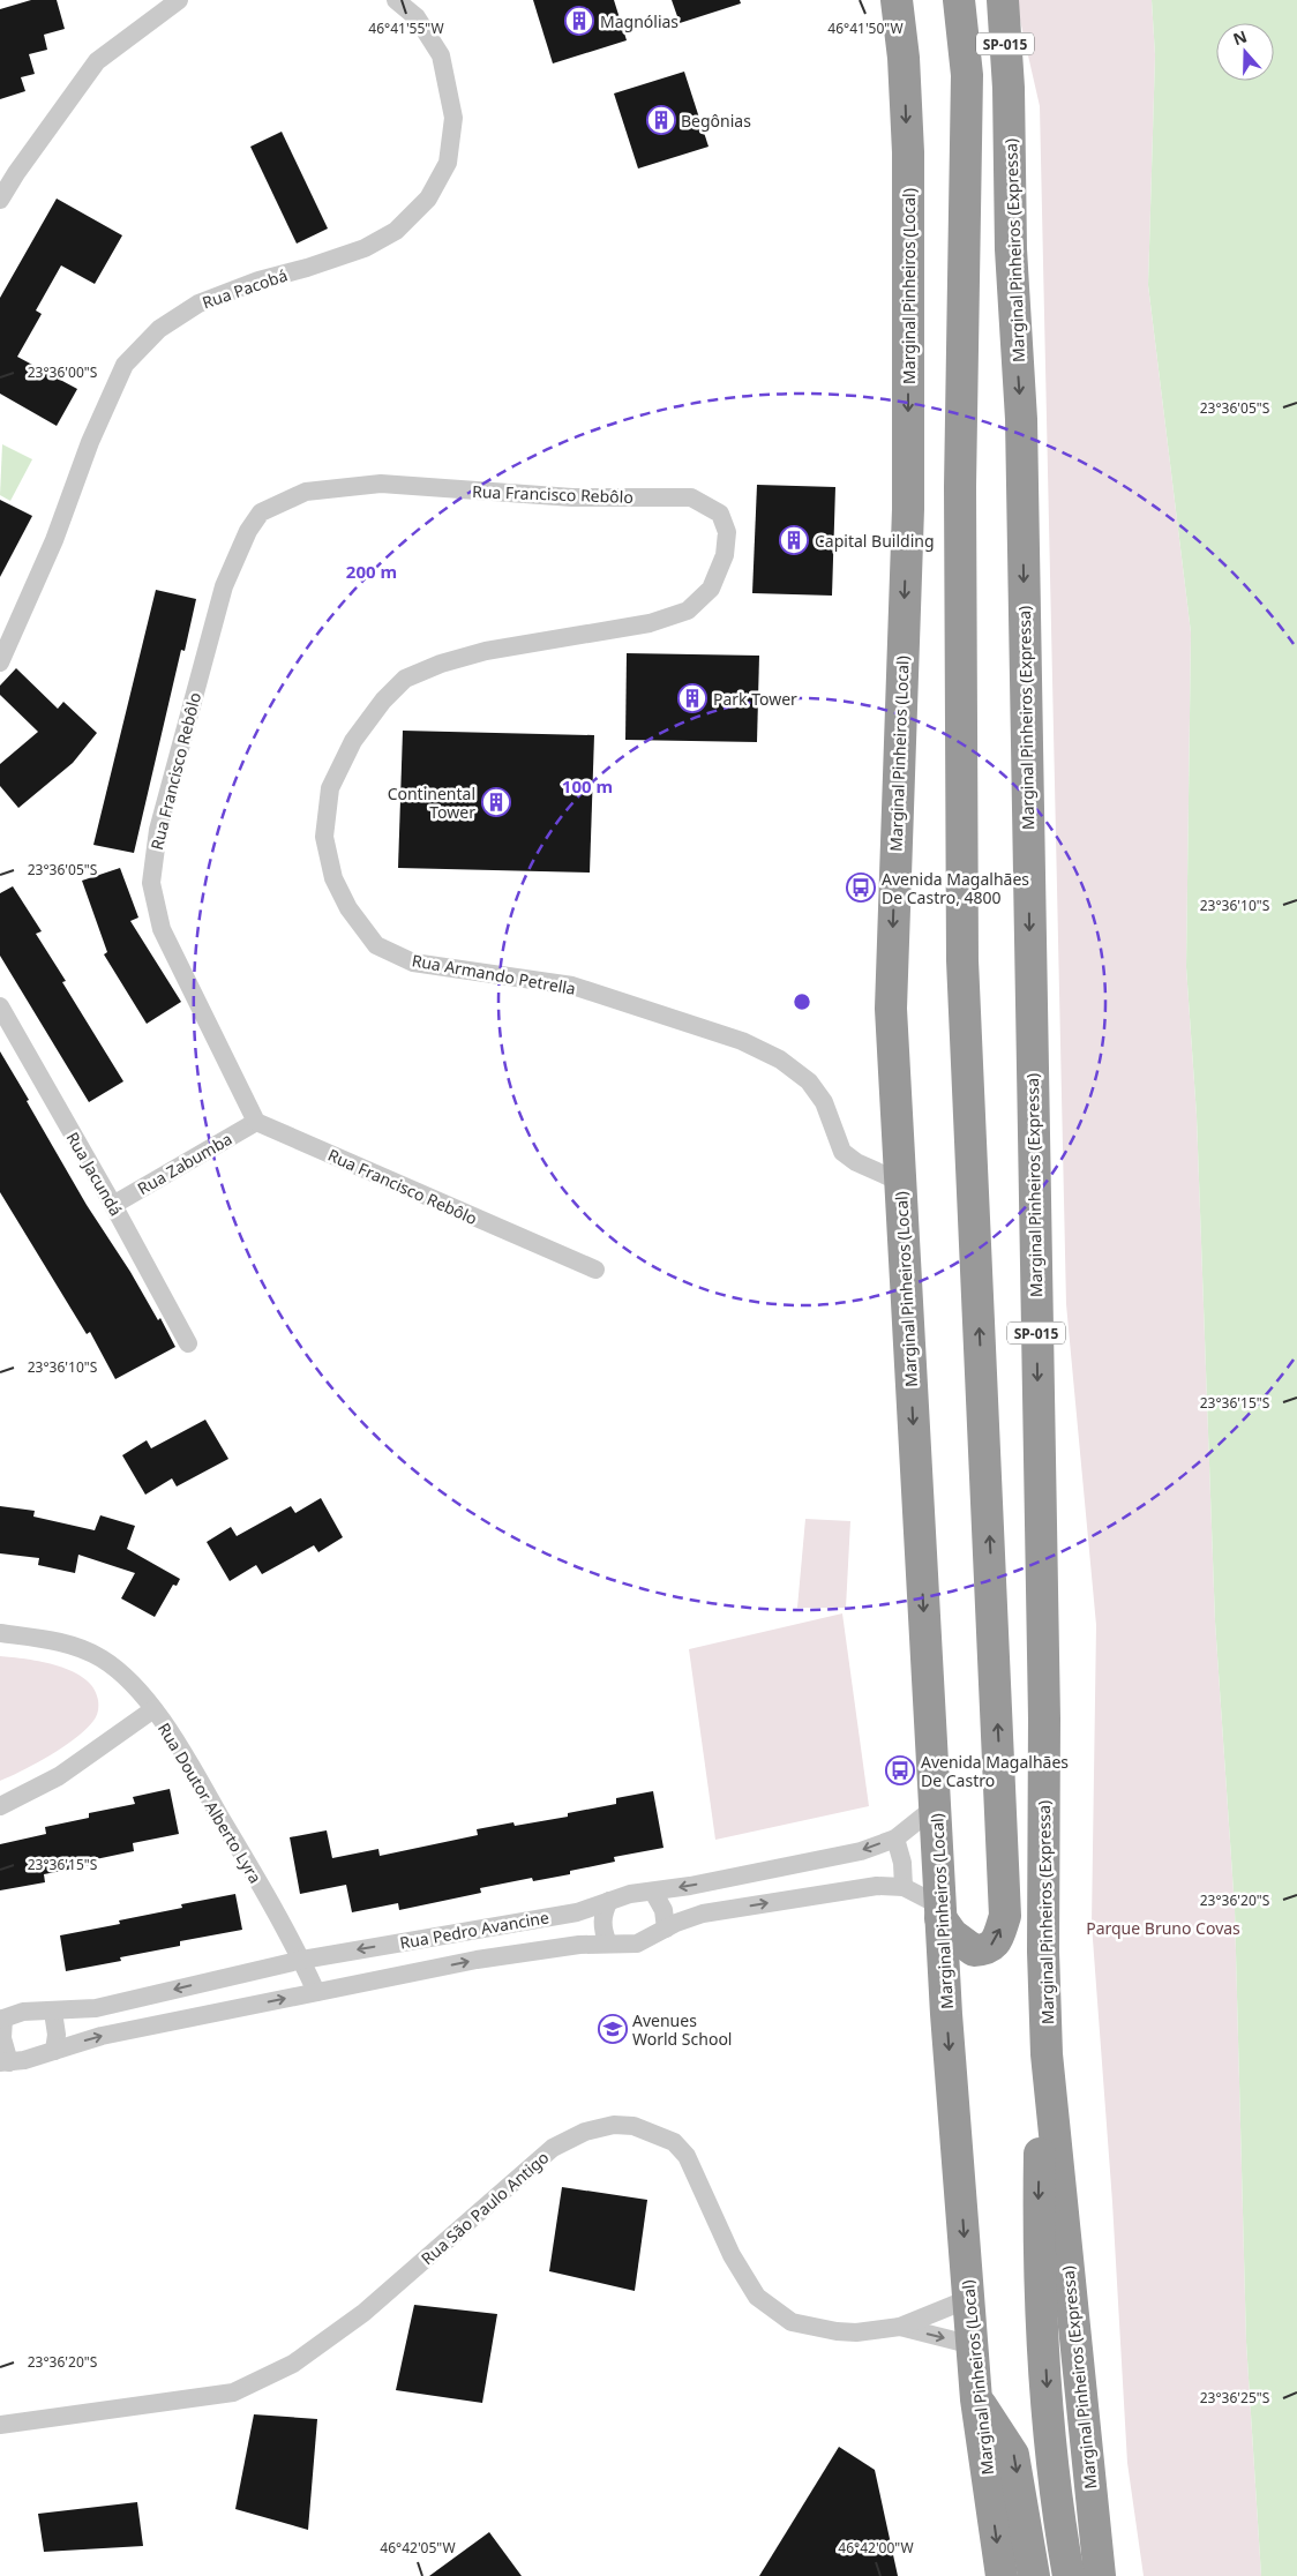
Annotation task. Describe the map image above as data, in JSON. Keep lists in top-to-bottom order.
{
  "streets": {
    "highway": ["SP-015", "Marginal Pinheiros (Expressa)", "Marginal Pinheiros (Local)"],
    "street": [
      "Rua Pacobá",
      "Rua Francisco Rebôlo",
      "Rua Armando Petrella",
      "Rua Zabumba",
      "Rua Jacundá",
      "Rua Doutor Alberto Lyra",
      "Rua Pedro Avancine",
      "Rua São Paulo Antigo"
    ]
  },
  "crossings": [
    ["Marginal Pinheiros (Local)", "Rua Armando Petrella"],
    ["Marginal Pinheiros (Local)", "Rua Pedro Avancine"],
    ["Rua Francisco Rebôlo", "Rua Armando Petrella"],
    ["Rua Francisco Rebôlo", "Rua Zabumba"],
    ["Rua Zabumba", "Rua Jacundá"],
    ["Rua Doutor Alberto Lyra", "Rua Pedro Avancine"]
  ],
  "parks": ["Parque Bruno Covas"],
  "places": {
    "building": [
      "Magnólias",
      "Begônias",
      "Capital Building",
      "Park Tower",
      "Continental Tower"
    ],
    "bus stop": ["Avenida Magalhães De Castro, 4800", "Avenida Magalhães De Castro"],
    "school or university": ["Avenues World School"]
  },
  "north": "top",
  "coordinates": [
    "46°41'55\"W",
    "46°41'50\"W",
    "23°36'00\"S",
    "23°36'05\"S",
    "23°36'10\"S",
    "23°36'15\"S",
    "23°36'20\"S",
    "23°36'25\"S",
    "46°42'05\"W",
    "46°42'00\"W"
  ],
  "rings": ["200 m", "100 m"]
}
